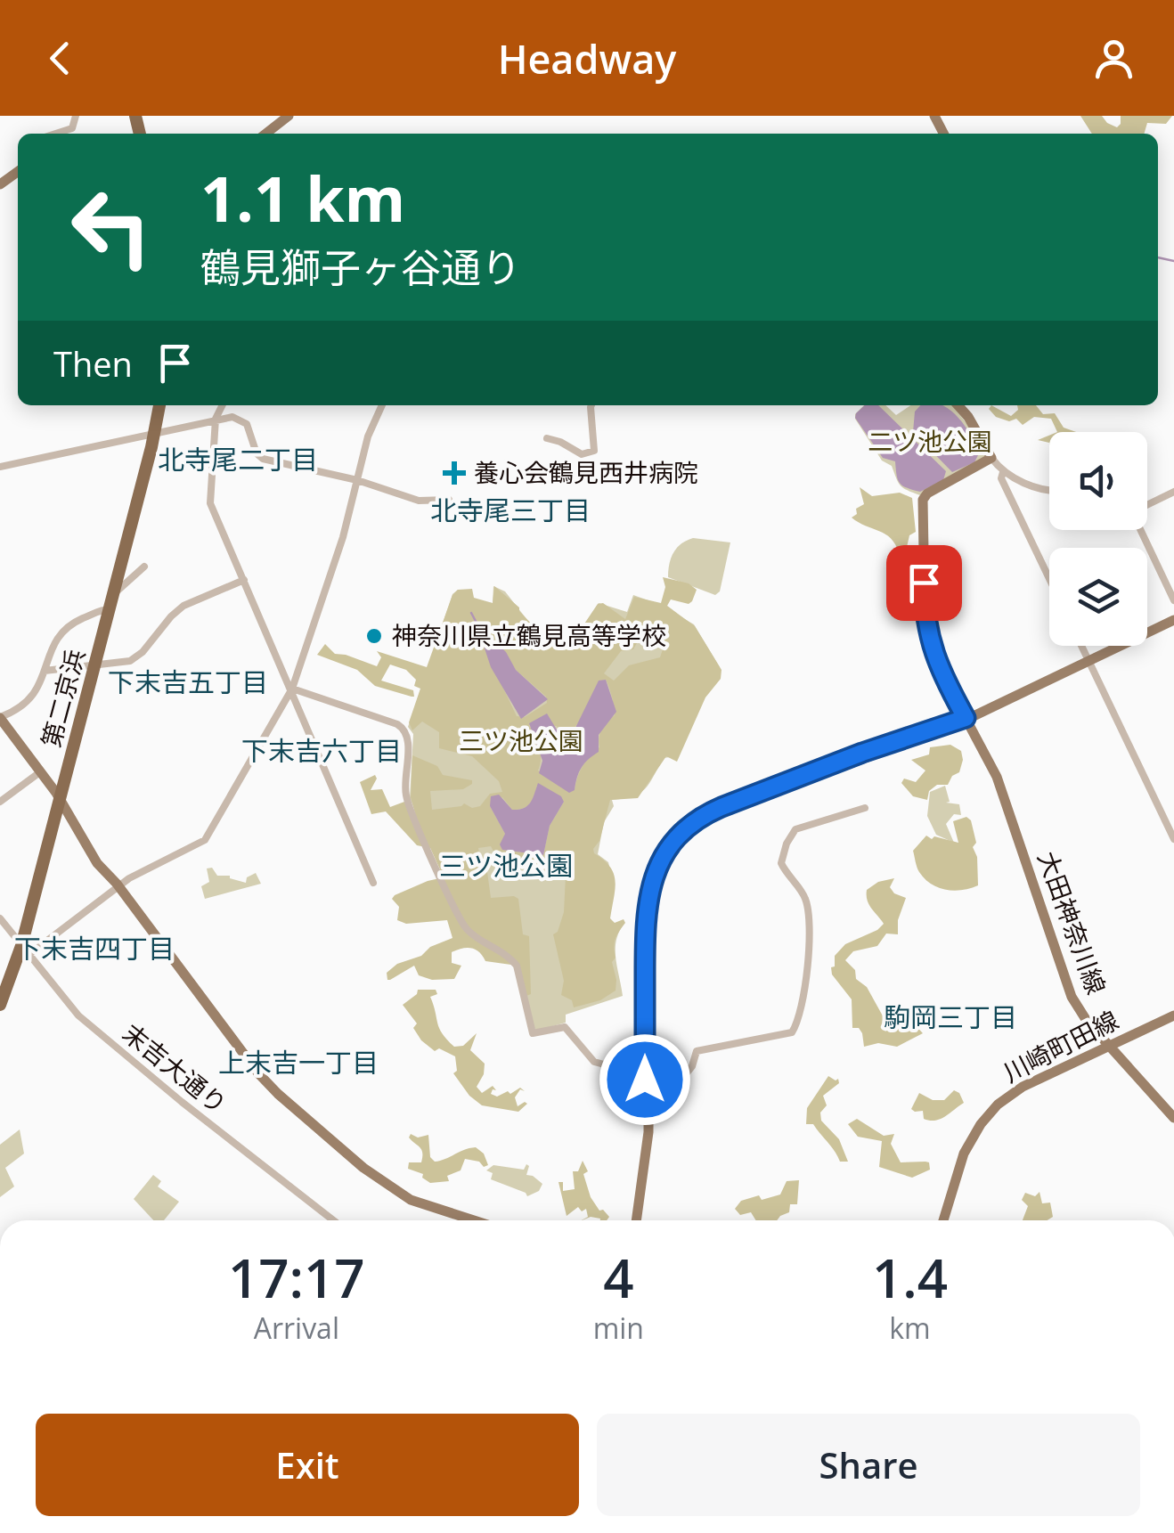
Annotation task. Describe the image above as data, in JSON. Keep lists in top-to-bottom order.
{
  "streets": {
    "highway": ["第二京浜"],
    "main road": ["大田神奈川線", "川崎町田線"],
    "street": ["末吉大通り"]
  },
  "crossings": [
    ["第二京浜", "末吉大通り"],
    ["大田神奈川線", "川崎町田線"]
  ],
  "districts": [
    "北寺尾二丁目",
    "北寺尾三丁目",
    "下末吉五丁目",
    "下末吉六丁目",
    "三ツ池公園",
    "下末吉四丁目",
    "駒岡三丁目",
    "上末吉一丁目"
  ],
  "parks": ["二ツ池公園", "三ツ池公園"],
  "places": {
    "health": ["養心会鶴見西井病院"],
    "other": ["神奈川県立鶴見高等学校"]
  },
  "page": {
    "header": "Headway",
    "turn": ["1.1 km", "鶴見獅子ヶ谷通り"],
    "then": "Then",
    "eta": [
      "17:17",
      "Arrival",
      "4",
      "min",
      "1.4",
      "km"
    ],
    "buttons": ["Exit", "Share"]
  }
}
